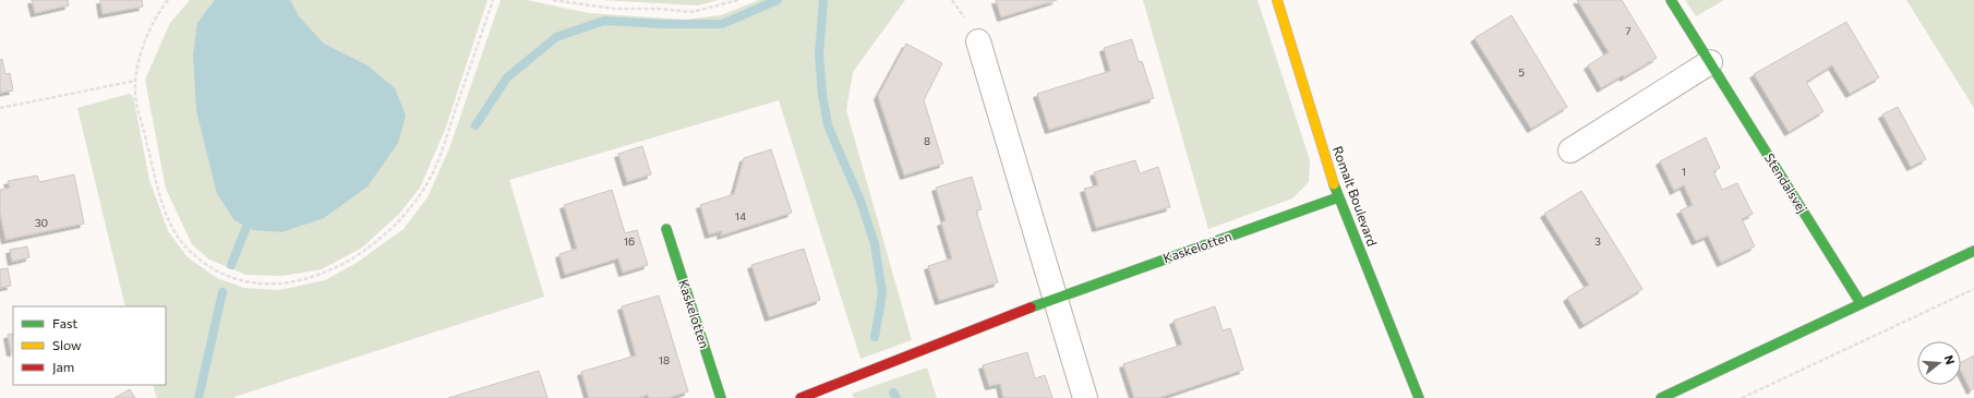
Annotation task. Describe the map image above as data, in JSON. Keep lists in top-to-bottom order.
{
  "streets": {
    "street": ["Stendalsvej", "Romalt Boulevard", "Kaskelotten"]
  },
  "crossings": [
    ["Romalt Boulevard", "Kaskelotten"]
  ],
  "house_numbers": [
    "7",
    "5",
    "8",
    "1",
    "14",
    "30",
    "16",
    "3",
    "18"
  ],
  "legend": ["Fast", "Slow", "Jam"],
  "north": "right"
}
